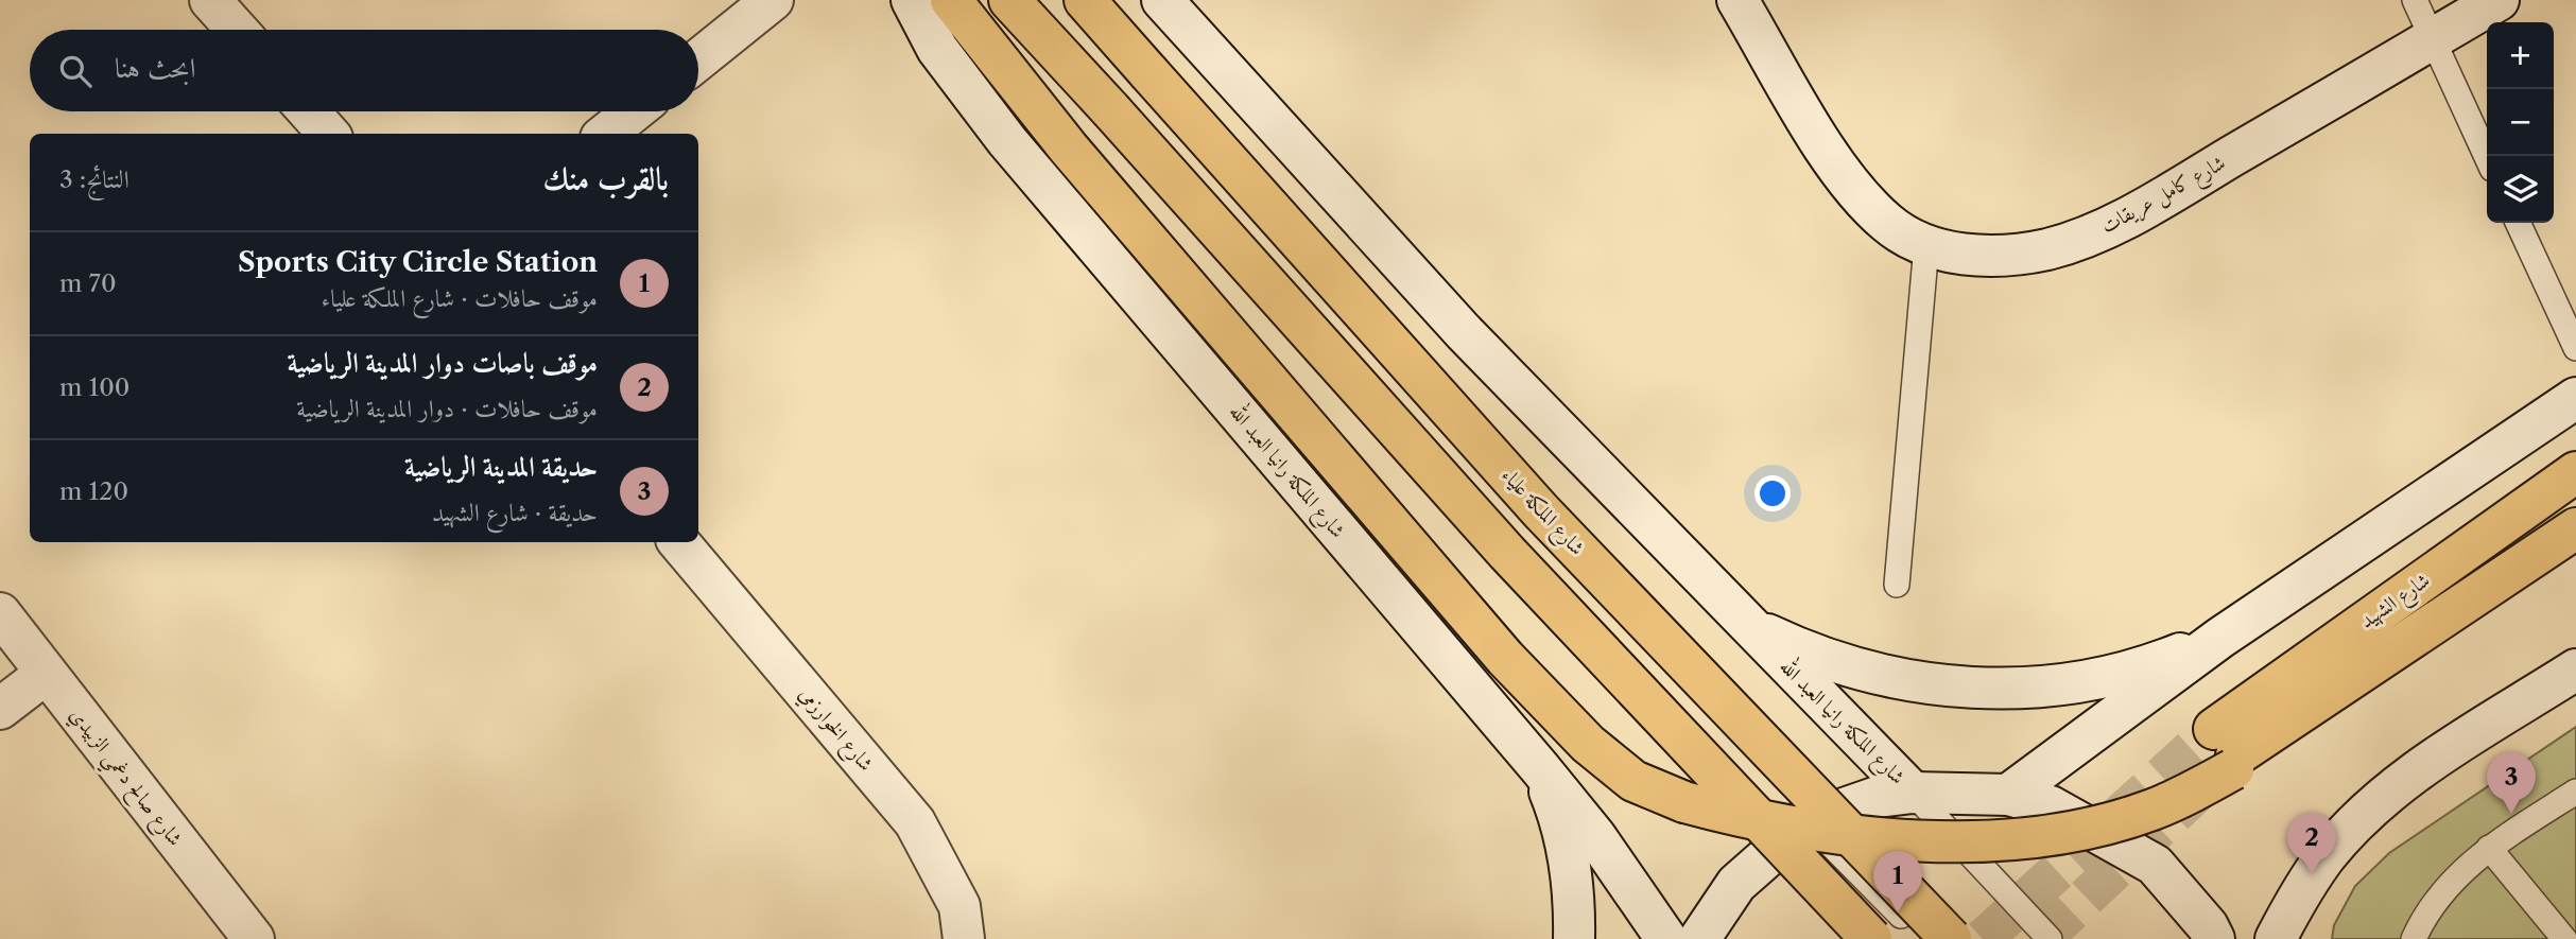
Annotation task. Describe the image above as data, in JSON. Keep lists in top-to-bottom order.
{
  "streets": {
    "main road": [
      "شارع كامل عريقات",
      "شارع الملكة رانيا العبد الله",
      "شارع الملكة علياء",
      "شارع الشهيد",
      "شارع الخوارزمي",
      "شارع صالح دغمي الزبيدي"
    ]
  },
  "page": {
    "map_buttons": ["+", "−"],
    "search": "ابحث هنا",
    "heading": ["بالقرب منك", "النتائج: 3"],
    "list": [
      {
        "mark": "1",
        "name": "Sports City Circle Station",
        "note": "موقف حافلات · شارع الملكة علياء",
        "value": "70 m"
      },
      {
        "mark": "2",
        "name": "موقف باصات دوار المدينة الرياضية",
        "note": "موقف حافلات · دوار المدينة الرياضية",
        "value": "100 m"
      },
      {
        "mark": "3",
        "name": "حديقة المدينة الرياضية",
        "note": "حديقة · شارع الشهيد",
        "value": "120 m"
      }
    ],
    "pins": ["3", "2", "1"]
  }
}
